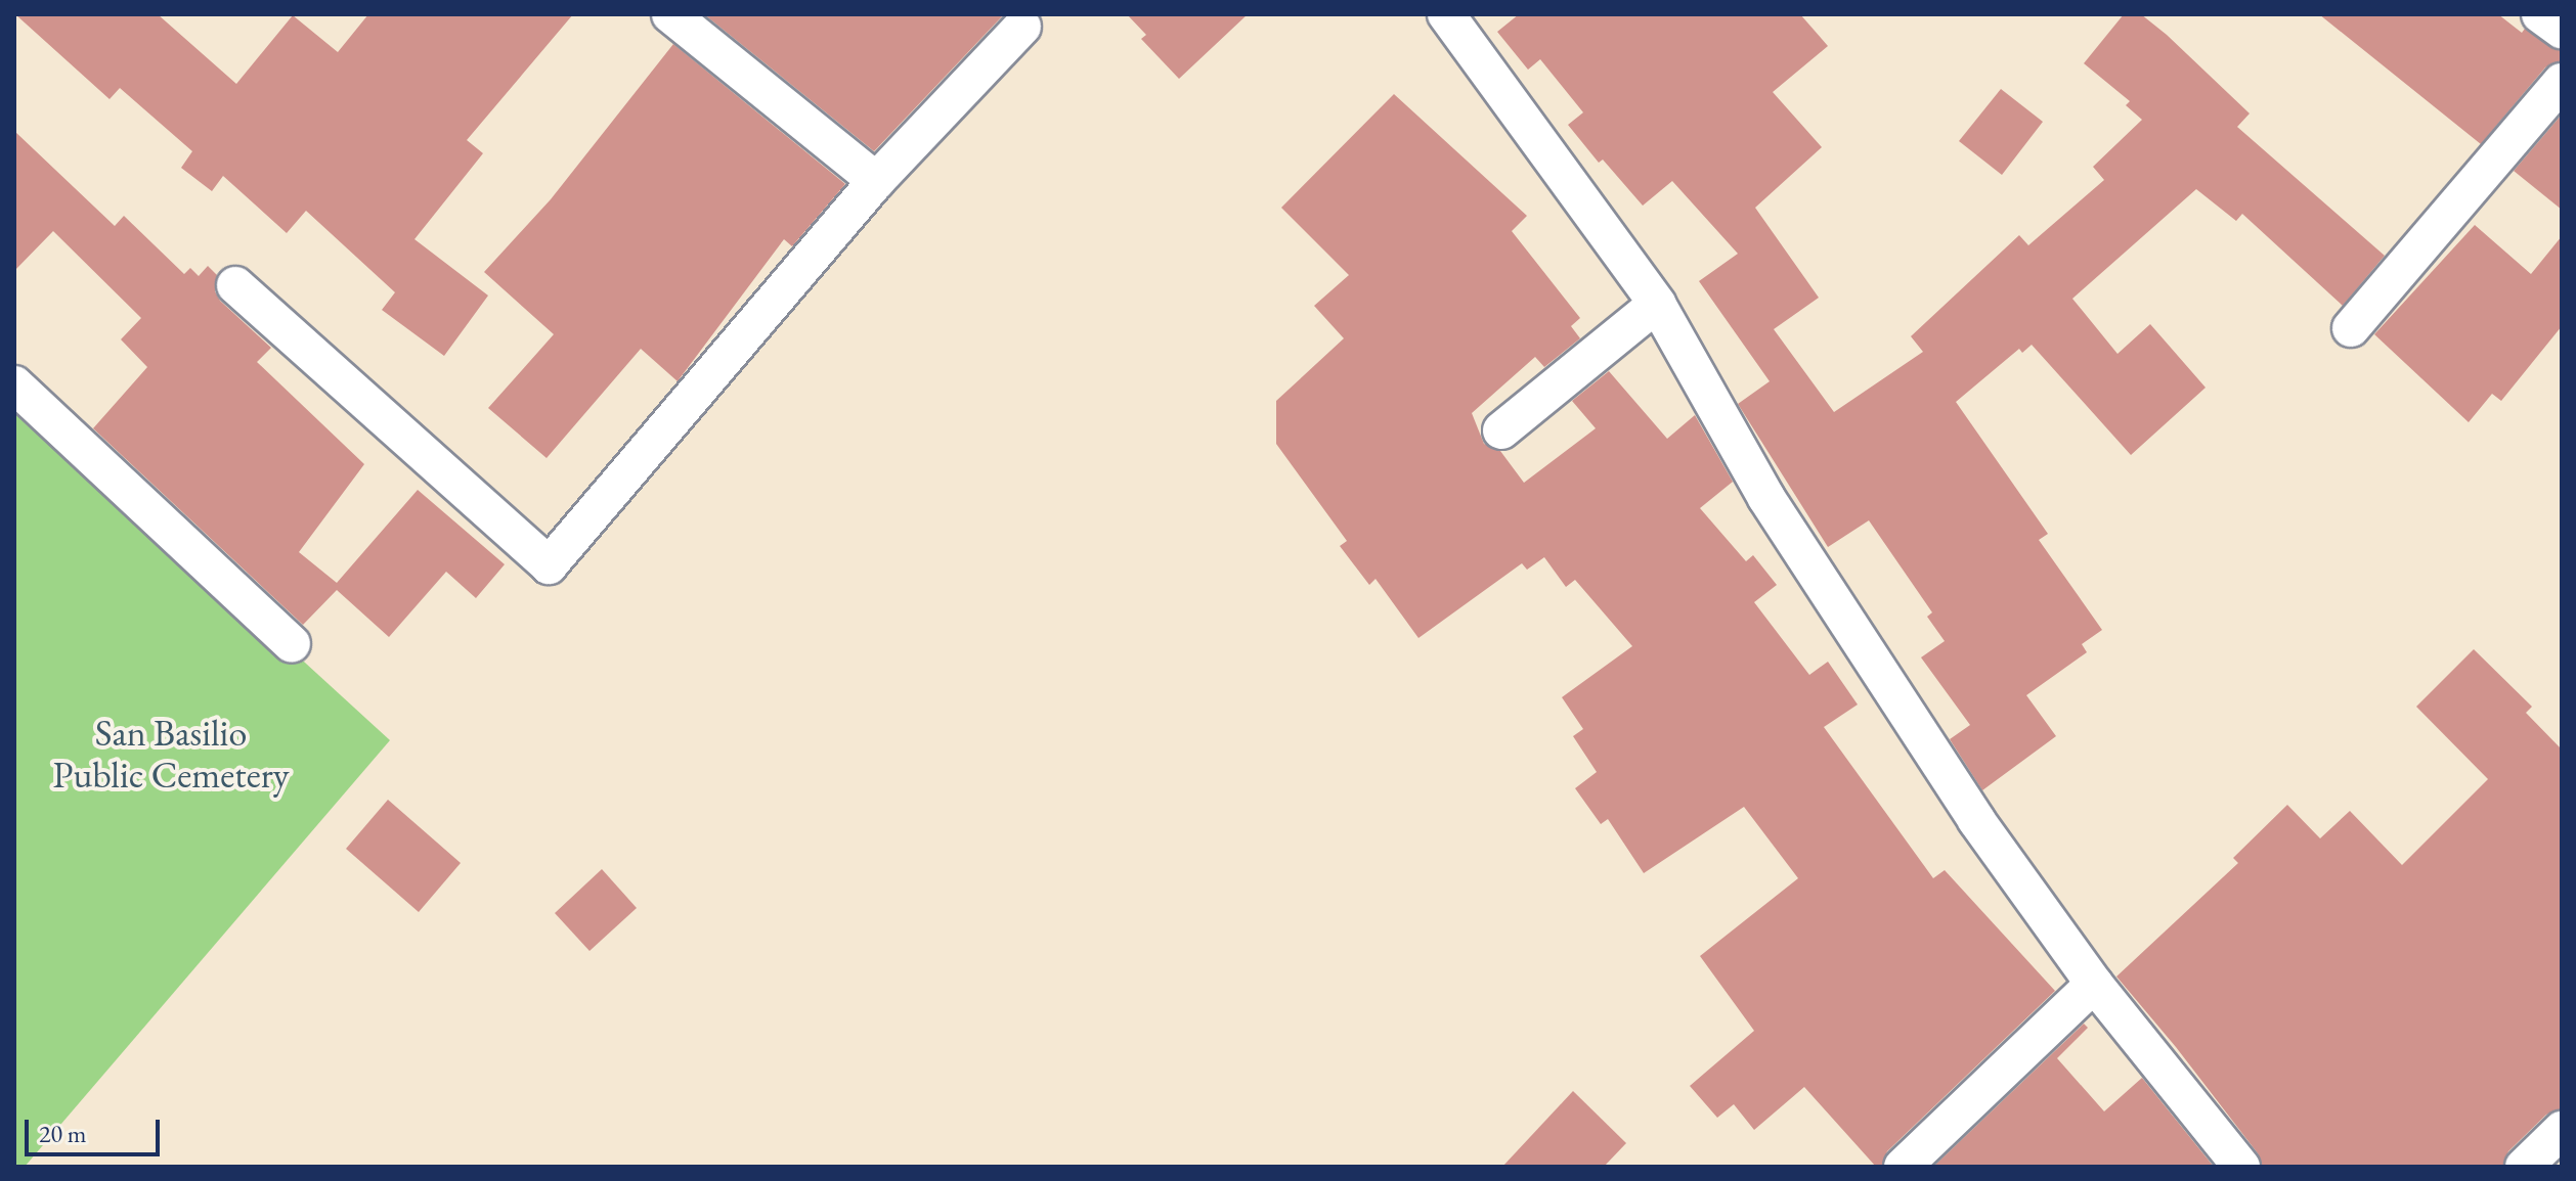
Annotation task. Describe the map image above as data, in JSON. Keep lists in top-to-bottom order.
{
  "parks": ["San Basilio Public Cemetery"],
  "scale_bar": "20 m"
}
